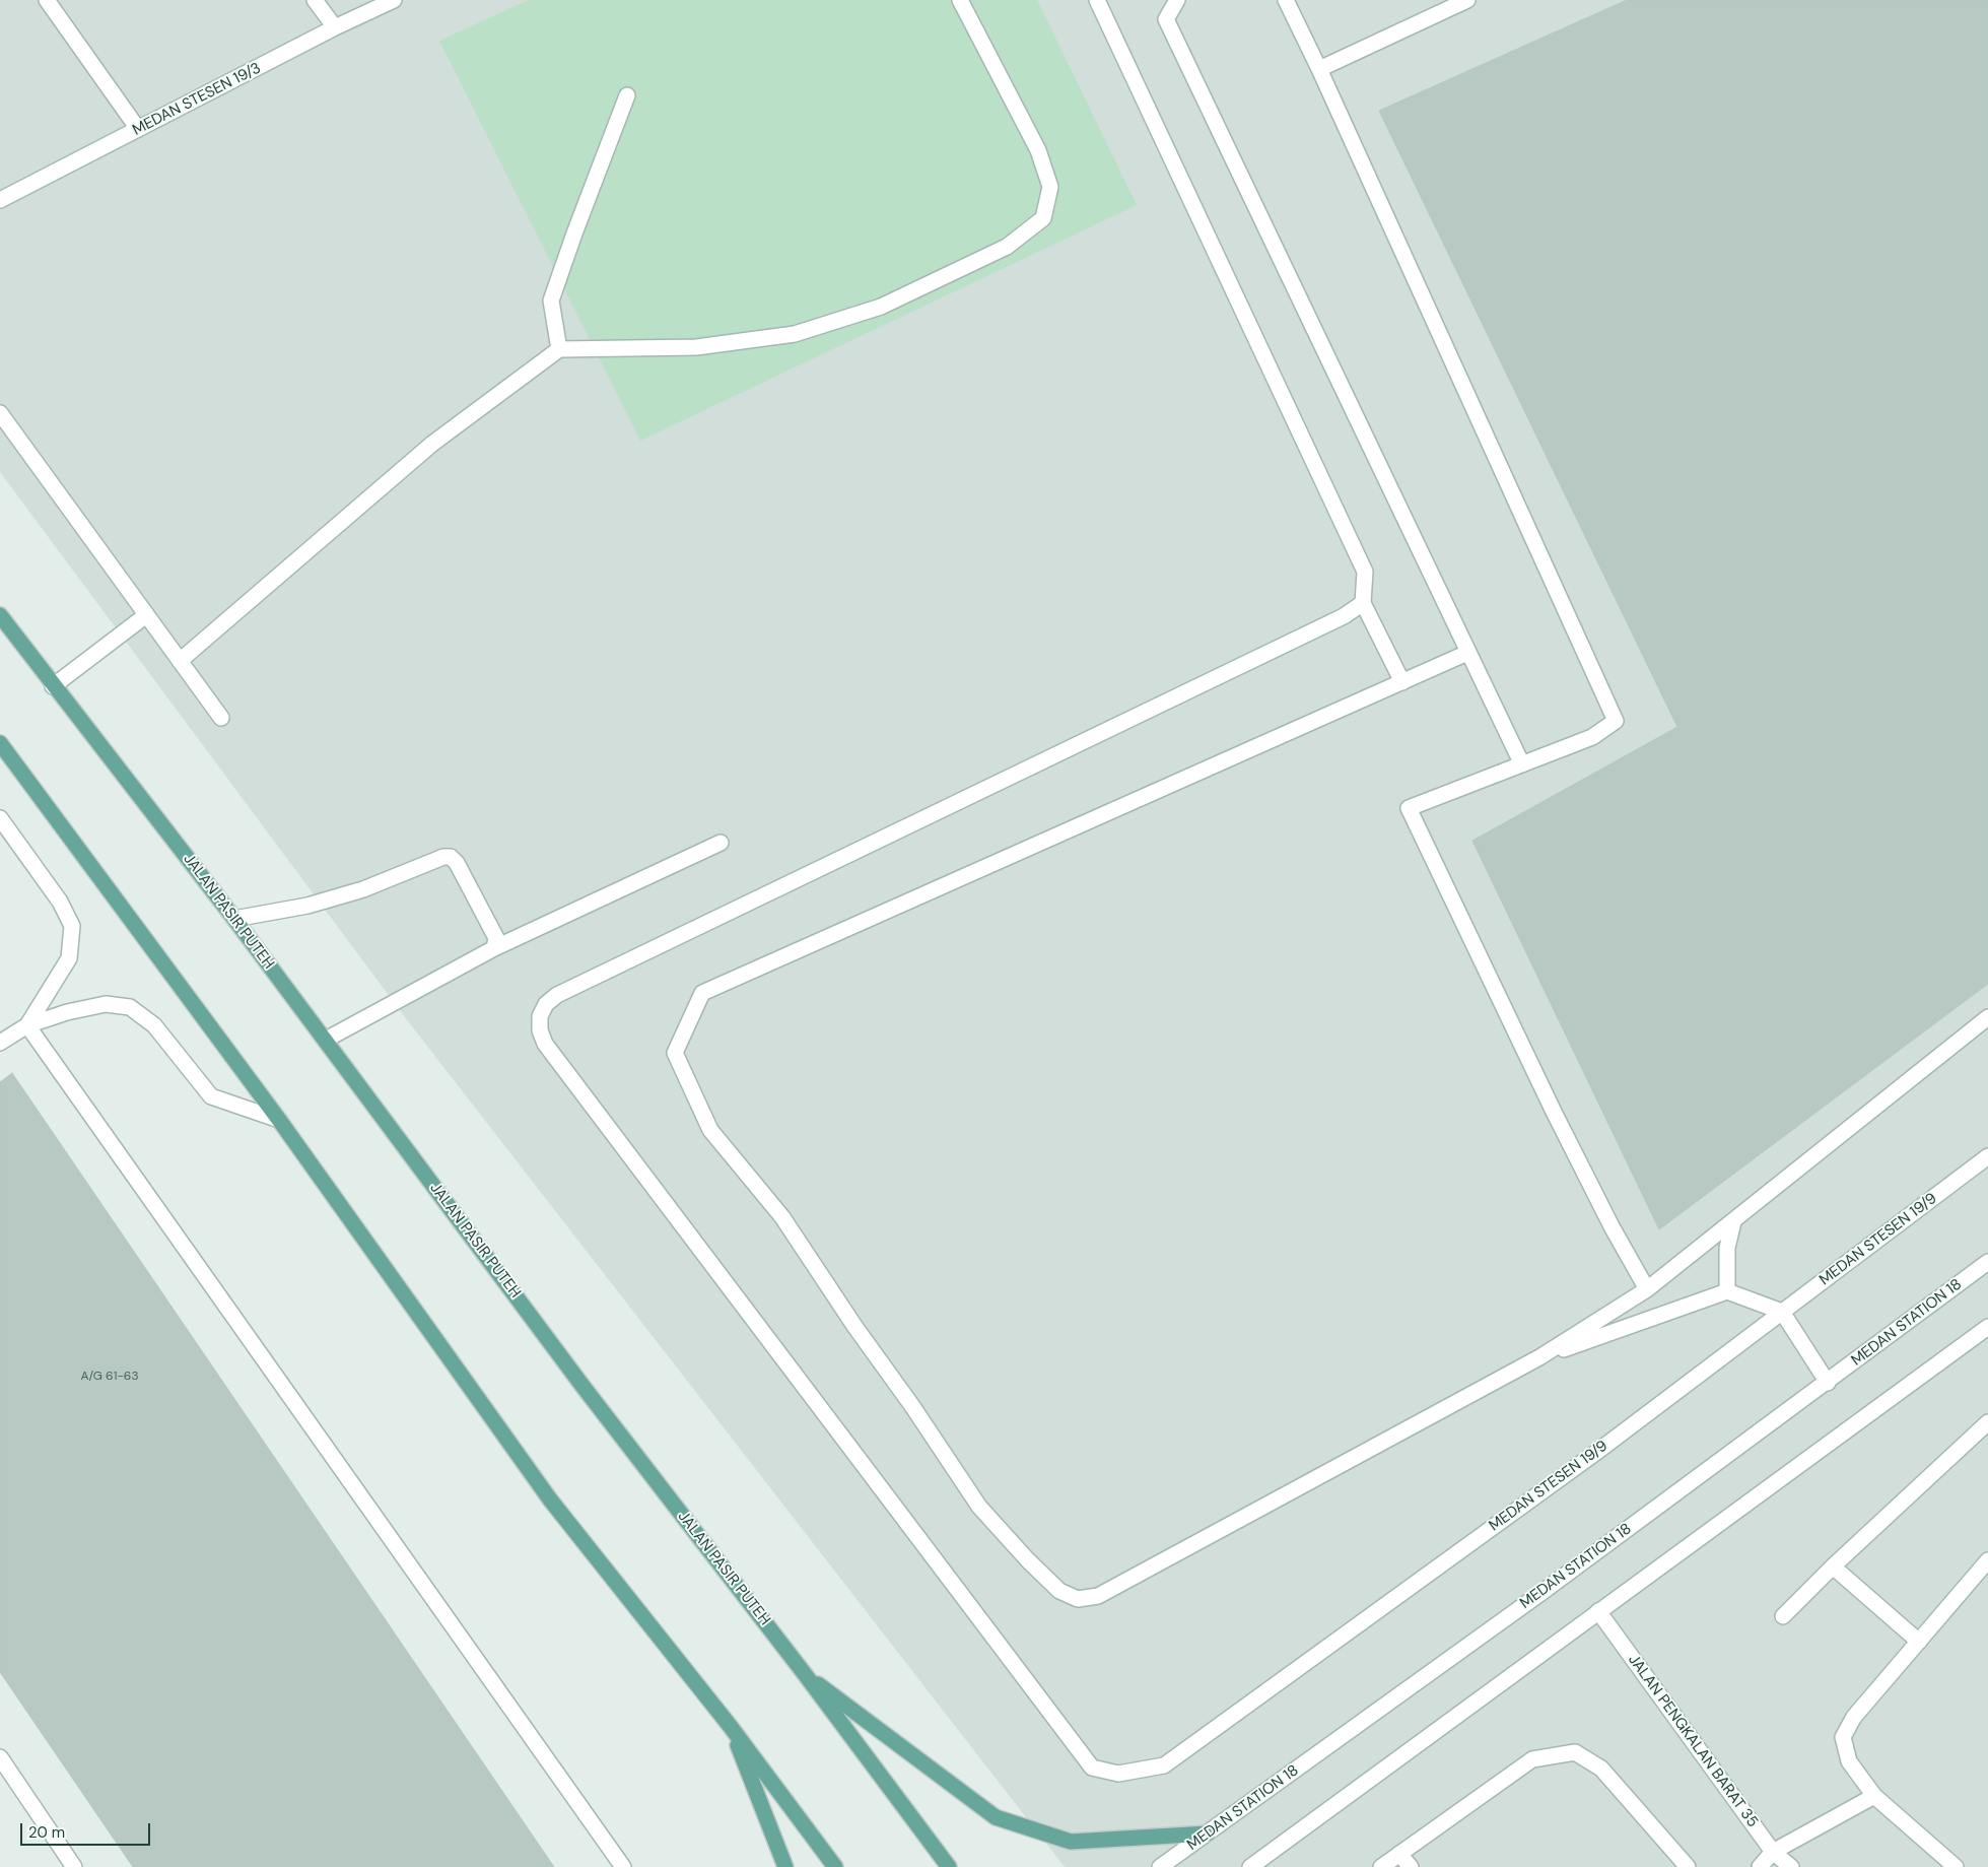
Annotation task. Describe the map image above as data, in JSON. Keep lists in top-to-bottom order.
{
  "streets": {
    "main road": ["JALAN PASIR PUTEH"],
    "street": [
      "MEDAN STESEN 19/3",
      "MEDAN STESEN 19/9",
      "MEDAN STATION 18",
      "JALAN PENGKALAN BARAT 35"
    ]
  },
  "house_numbers": ["A/G 61-63"],
  "scale_bar": "20 m"
}
